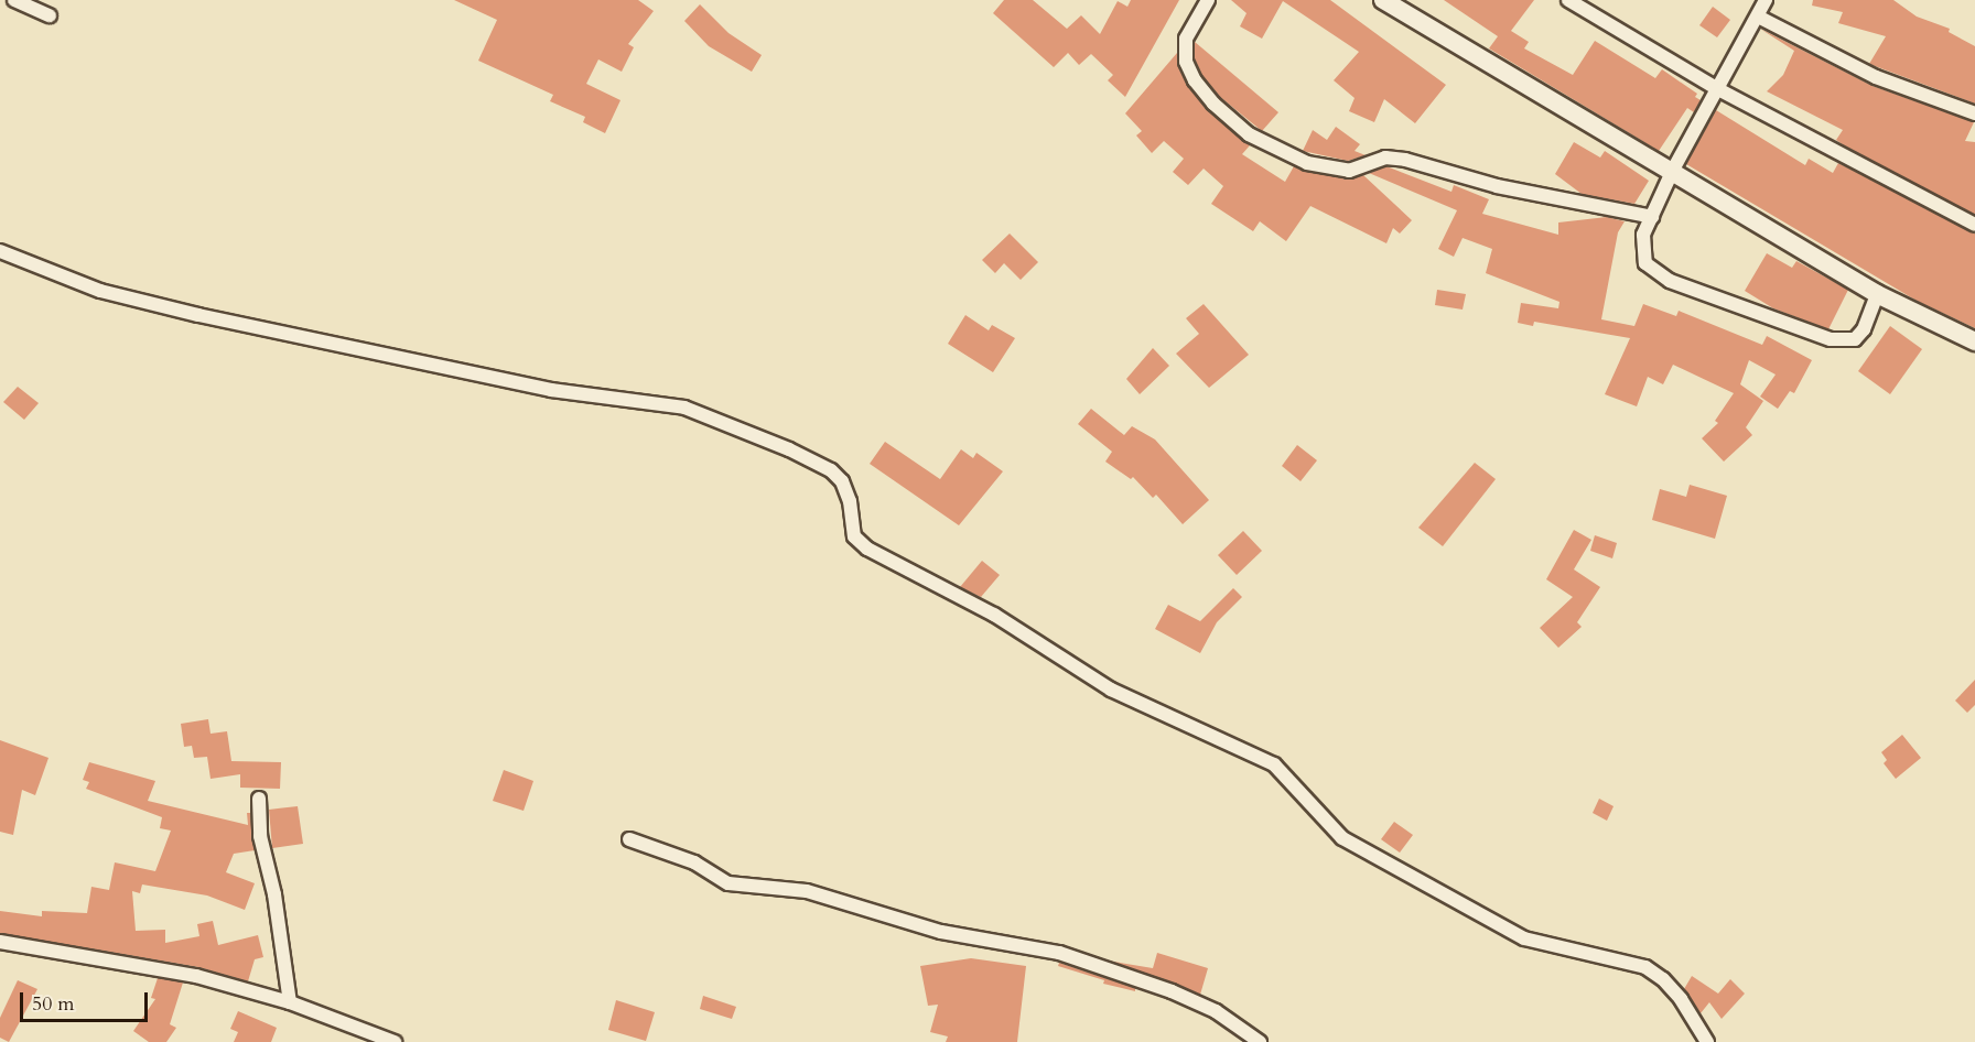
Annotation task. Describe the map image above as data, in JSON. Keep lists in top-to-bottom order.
{
  "scale_bar": "50 m"
}
